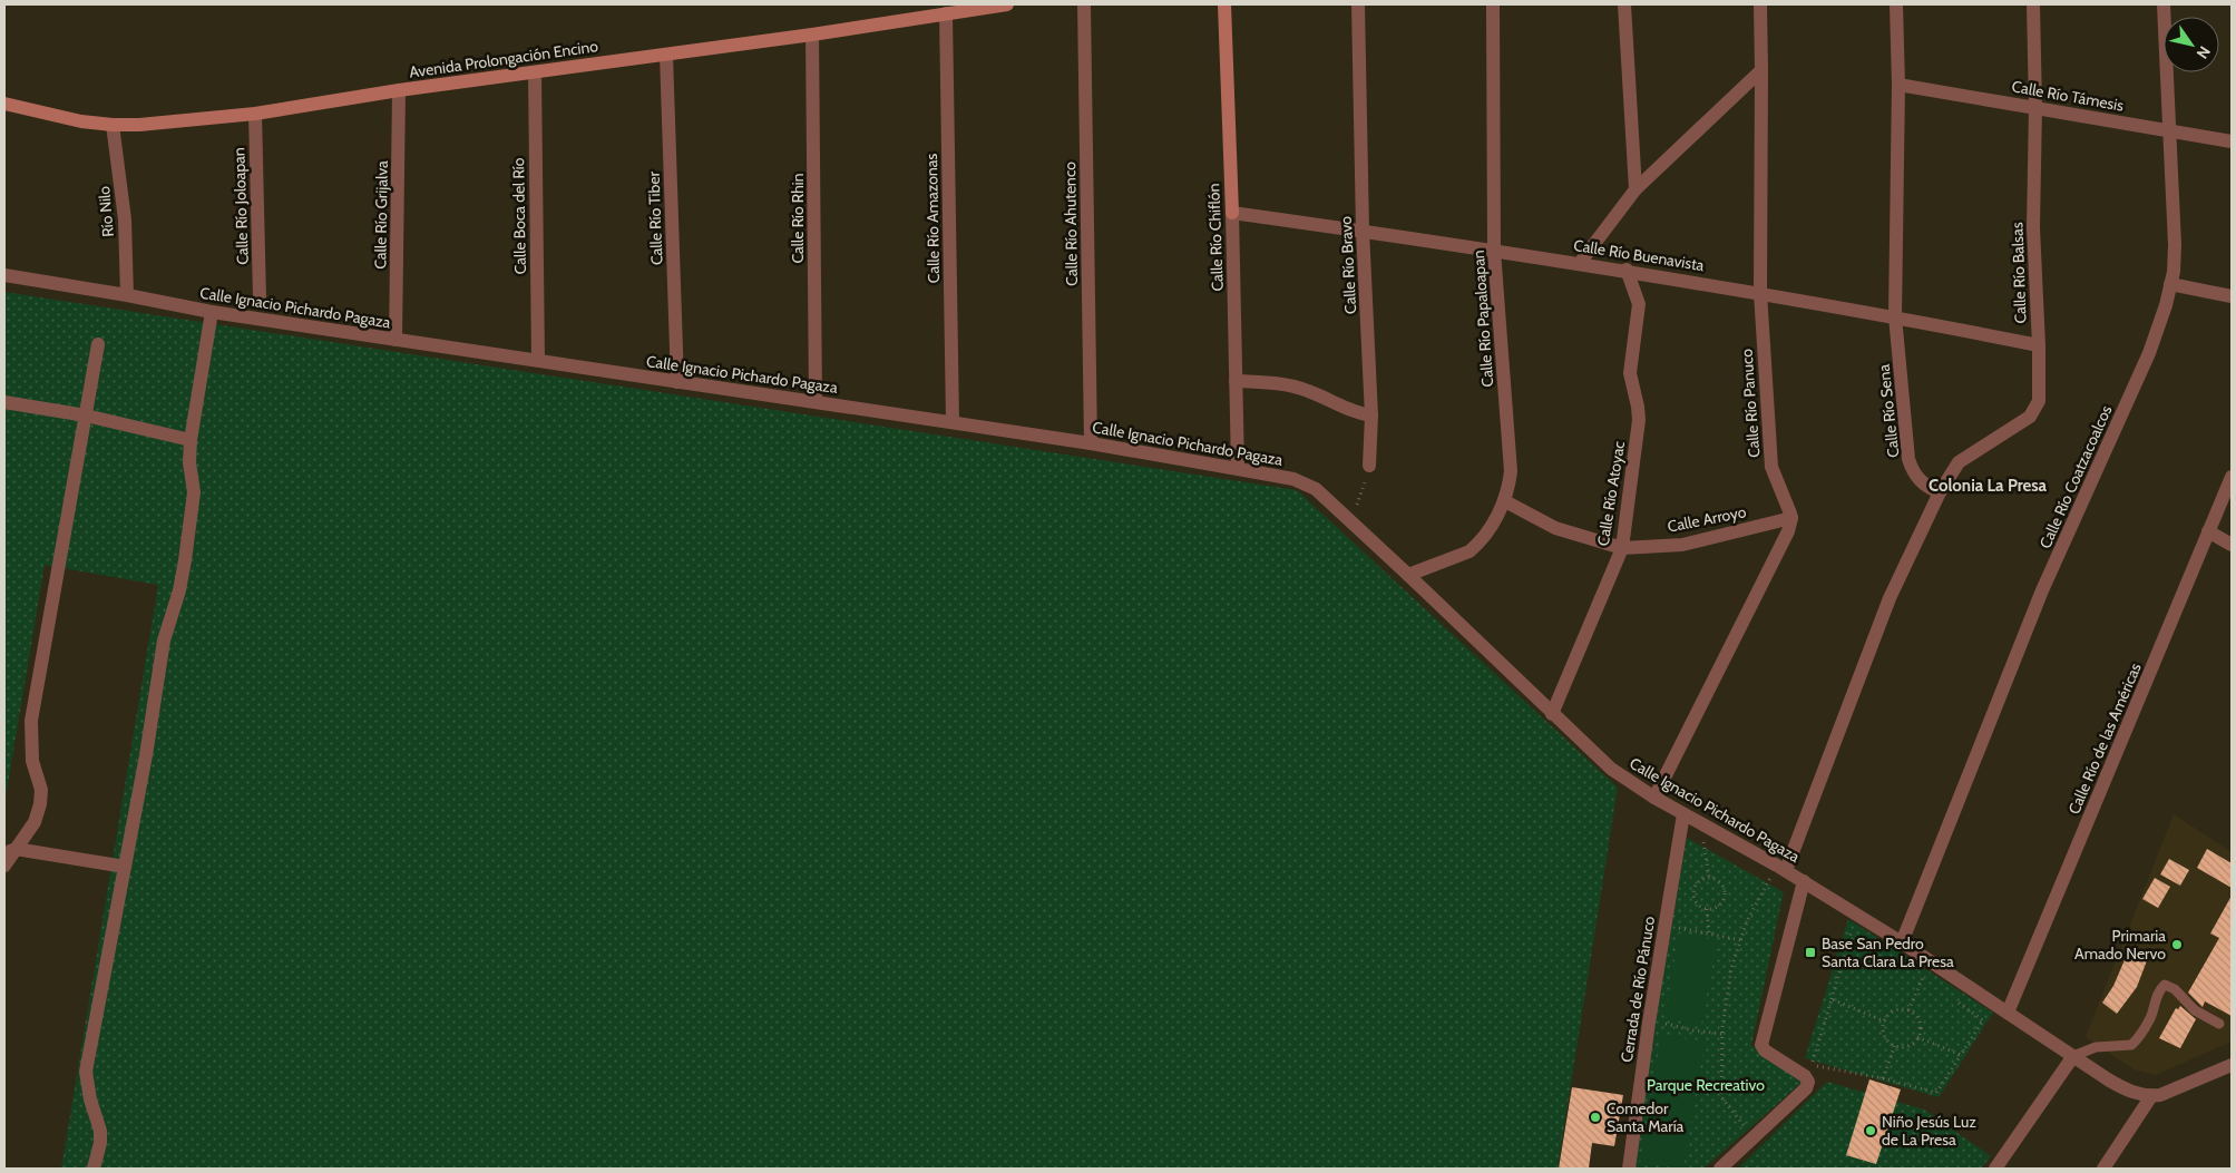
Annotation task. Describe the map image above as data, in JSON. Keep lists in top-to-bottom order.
{
  "streets": {
    "main road": ["Avenida Prolongación Encino", "Calle Río Chiflón"],
    "street": [
      "Calle Río Támesis",
      "Calle Río Joloapan",
      "Río Nilo",
      "Calle Río Grijalva",
      "Calle Boca del Río",
      "Calle Río Tiber",
      "Calle Río Rhin",
      "Calle Río Amazonas",
      "Calle Río Ahutenco",
      "Calle Río Buenavista",
      "Calle Río Bravo",
      "Calle Río Balsas",
      "Calle Ignacio Pichardo Pagaza",
      "Calle Río Papaloapan",
      "Calle Río Panuco",
      "Calle Río Sena",
      "Calle Río Coatzacoalcos",
      "Calle Río Atoyac",
      "Calle Arroyo",
      "Calle Río de las Américas",
      "Cerrada de Río Pánuco"
    ]
  },
  "crossings": [
    ["Avenida Prolongación Encino", "Calle Río Joloapan"],
    ["Avenida Prolongación Encino", "Río Nilo"],
    ["Avenida Prolongación Encino", "Calle Río Grijalva"],
    ["Avenida Prolongación Encino", "Calle Boca del Río"],
    ["Avenida Prolongación Encino", "Calle Río Tiber"],
    ["Avenida Prolongación Encino", "Calle Río Rhin"],
    ["Avenida Prolongación Encino", "Calle Río Amazonas"],
    ["Calle Río Támesis", "Calle Río Balsas"],
    ["Calle Río Támesis", "Calle Río Sena"],
    ["Calle Río Támesis", "Calle Río Coatzacoalcos"],
    ["Río Nilo", "Calle Ignacio Pichardo Pagaza"],
    ["Calle Río Grijalva", "Calle Ignacio Pichardo Pagaza"],
    ["Calle Boca del Río", "Calle Ignacio Pichardo Pagaza"],
    ["Calle Río Tiber", "Calle Ignacio Pichardo Pagaza"],
    ["Calle Río Rhin", "Calle Ignacio Pichardo Pagaza"],
    ["Calle Río Amazonas", "Calle Ignacio Pichardo Pagaza"],
    ["Calle Río Ahutenco", "Calle Ignacio Pichardo Pagaza"],
    ["Calle Río Chiflón", "Calle Río Buenavista"],
    ["Calle Río Chiflón", "Calle Ignacio Pichardo Pagaza"],
    ["Calle Río Buenavista", "Calle Río Bravo"],
    ["Calle Río Buenavista", "Calle Río Balsas"],
    ["Calle Río Buenavista", "Calle Río Papaloapan"],
    ["Calle Río Buenavista", "Calle Río Panuco"],
    ["Calle Río Buenavista", "Calle Río Sena"],
    ["Calle Río Buenavista", "Calle Río Atoyac"],
    ["Calle Río Balsas", "Calle Río Sena"],
    ["Calle Ignacio Pichardo Pagaza", "Calle Río Papaloapan"],
    ["Calle Ignacio Pichardo Pagaza", "Calle Río Coatzacoalcos"],
    ["Calle Ignacio Pichardo Pagaza", "Calle Río Atoyac"],
    ["Calle Ignacio Pichardo Pagaza", "Calle Río de las Américas"],
    ["Calle Ignacio Pichardo Pagaza", "Cerrada de Río Pánuco"],
    ["Calle Río Papaloapan", "Calle Arroyo"],
    ["Calle Río Panuco", "Calle Arroyo"],
    ["Calle Río Atoyac", "Calle Arroyo"]
  ],
  "districts": ["Colonia La Presa"],
  "parks": ["Parque Recreativo"],
  "places": {
    "other": ["Primaria Amado Nervo", "Comedor Santa María", "Niño Jesús Luz de La Presa"],
    "transit": ["Base San Pedro Santa Clara La Presa"]
  },
  "north": "bottom right"
}
